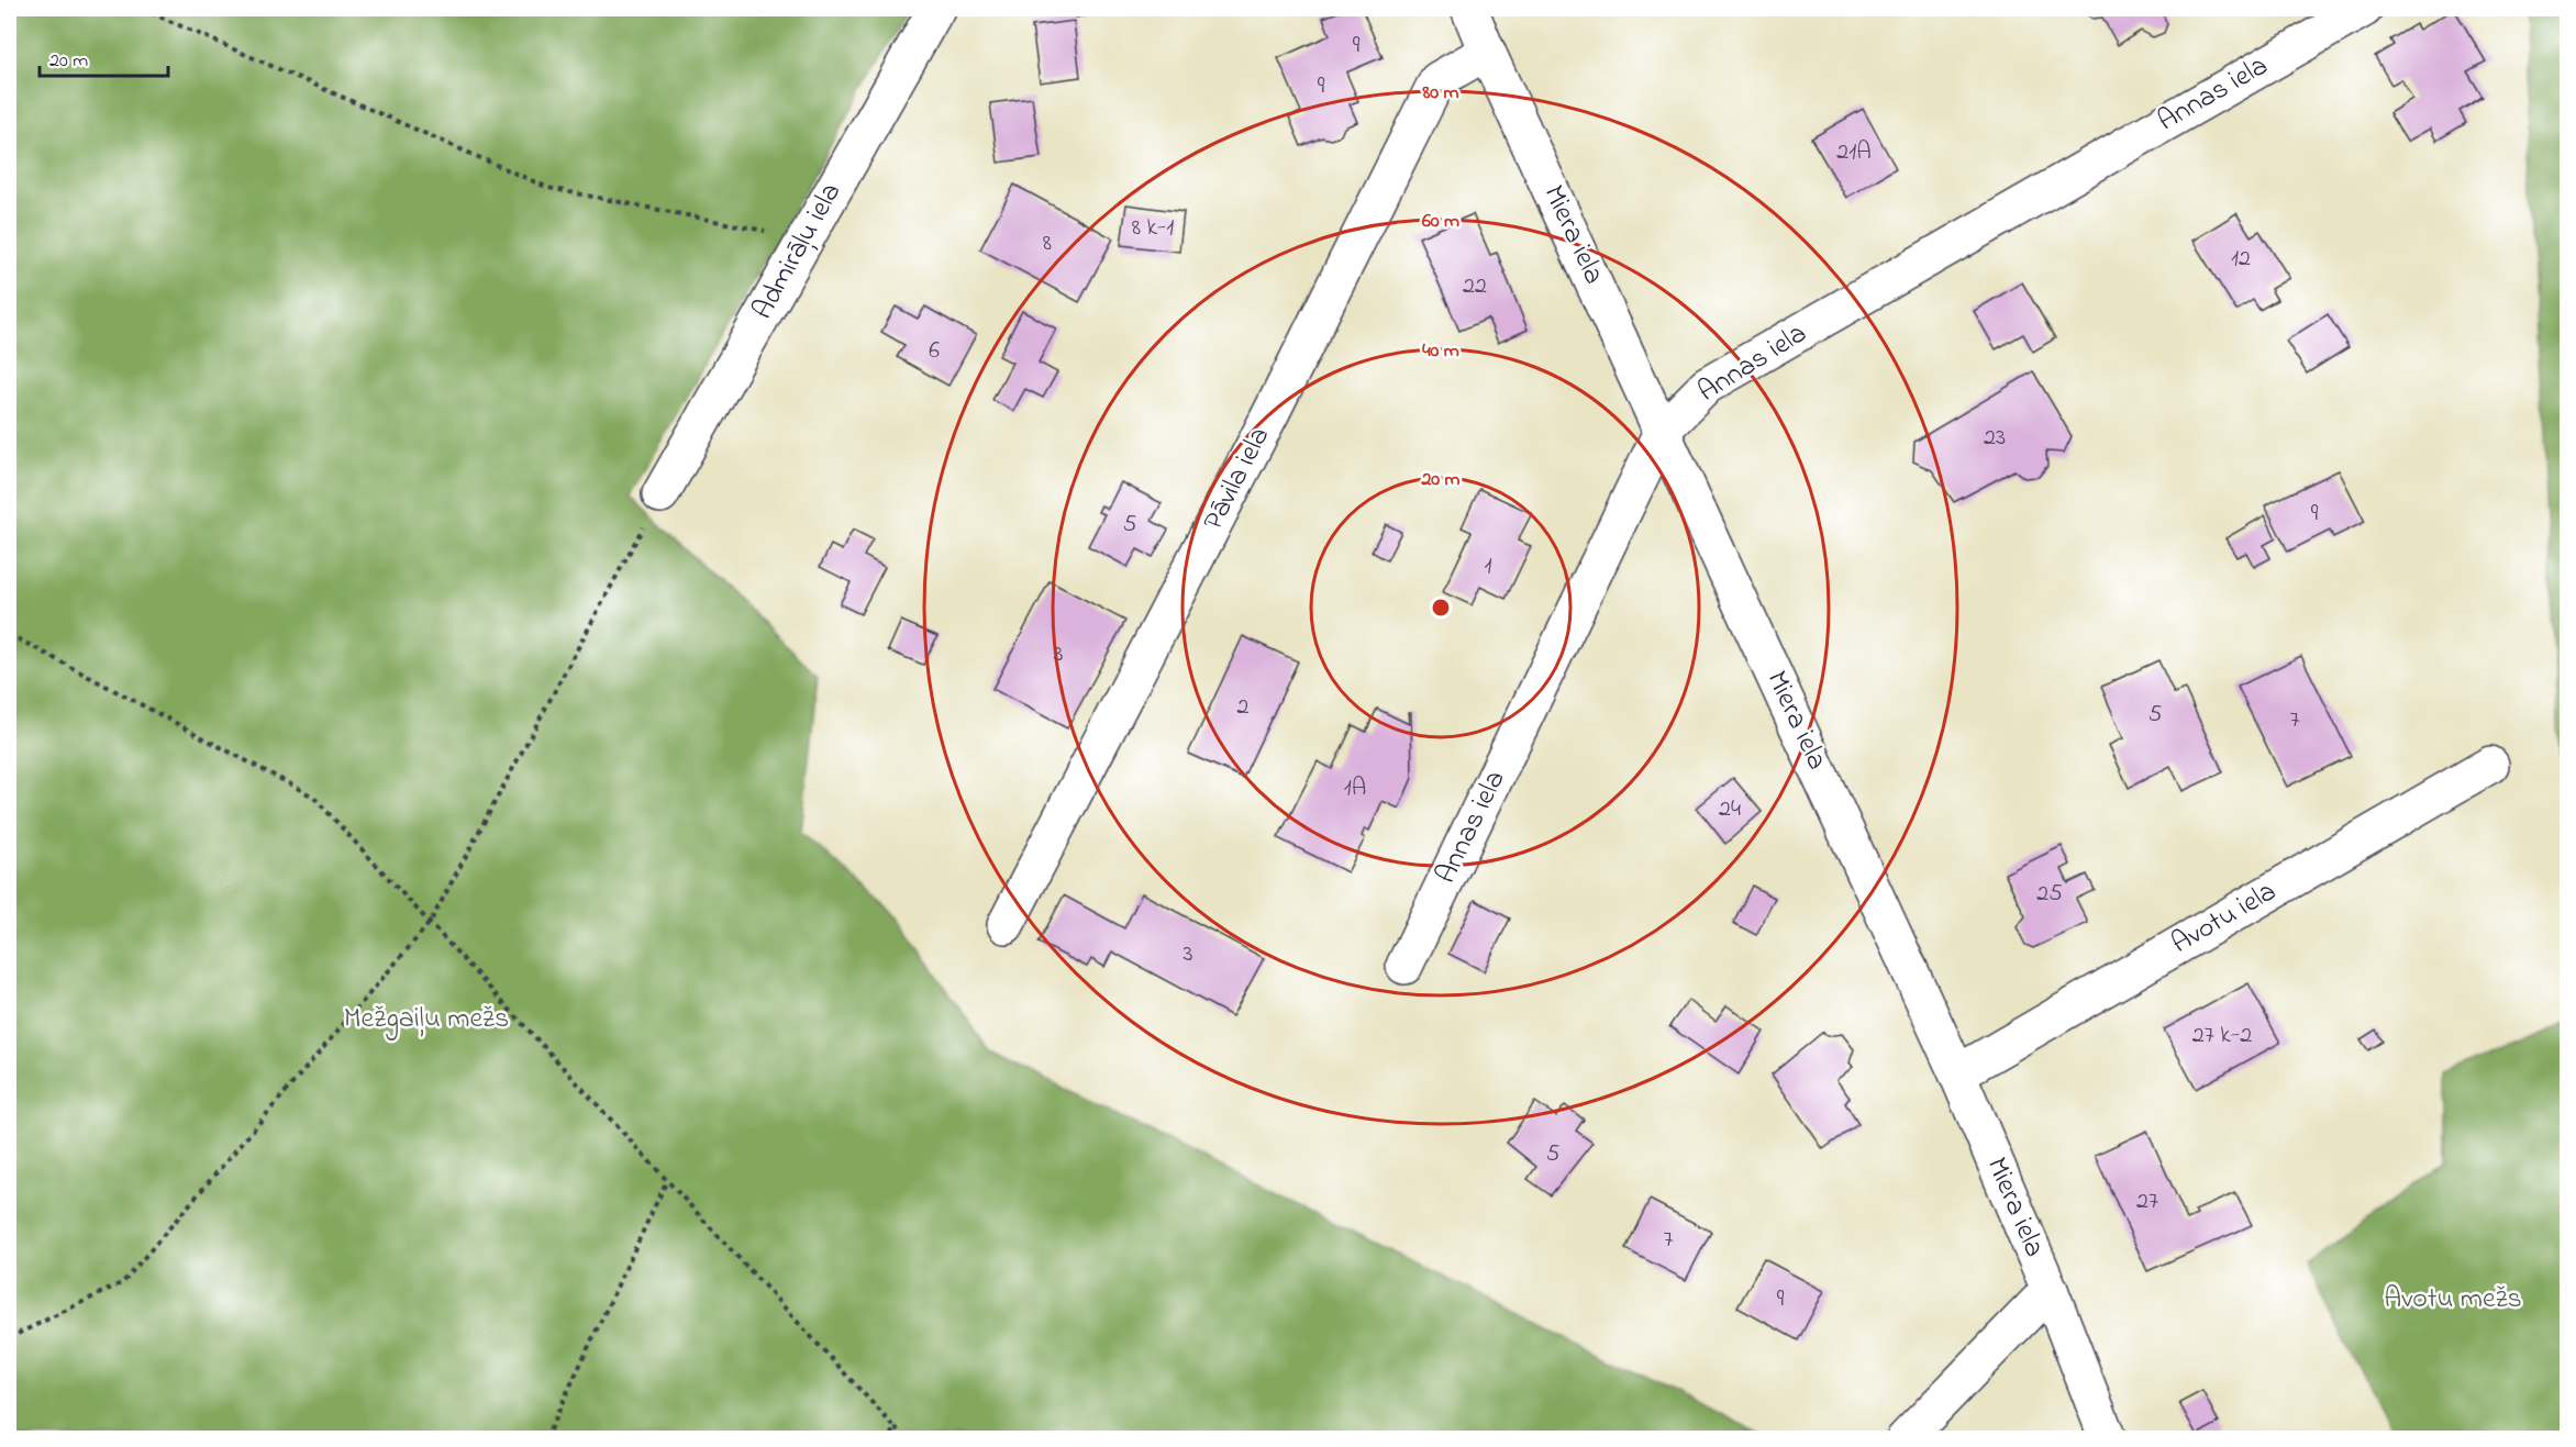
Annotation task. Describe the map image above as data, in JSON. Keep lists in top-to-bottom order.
{
  "streets": {
    "street": [
      "Annas iela",
      "Miera iela",
      "Admirāļu iela",
      "Pāvila iela",
      "Avotu iela"
    ]
  },
  "crossings": [
    ["Annas iela", "Miera iela"],
    ["Miera iela", "Pāvila iela"],
    ["Miera iela", "Avotu iela"]
  ],
  "parks": ["Mežgaiļu mežs", "Avotu mežs"],
  "house_numbers": [
    "9",
    "9",
    "21A",
    "8 k-1",
    "8",
    "12",
    "22",
    "6",
    "23",
    "9",
    "5",
    "1",
    "3",
    "2",
    "5",
    "7",
    "1A",
    "24",
    "25",
    "3",
    "27 k-2",
    "5",
    "27",
    "7",
    "9"
  ],
  "scale_bar": "20 m",
  "rings": [
    "80 m",
    "60 m",
    "40 m",
    "20 m"
  ]
}
